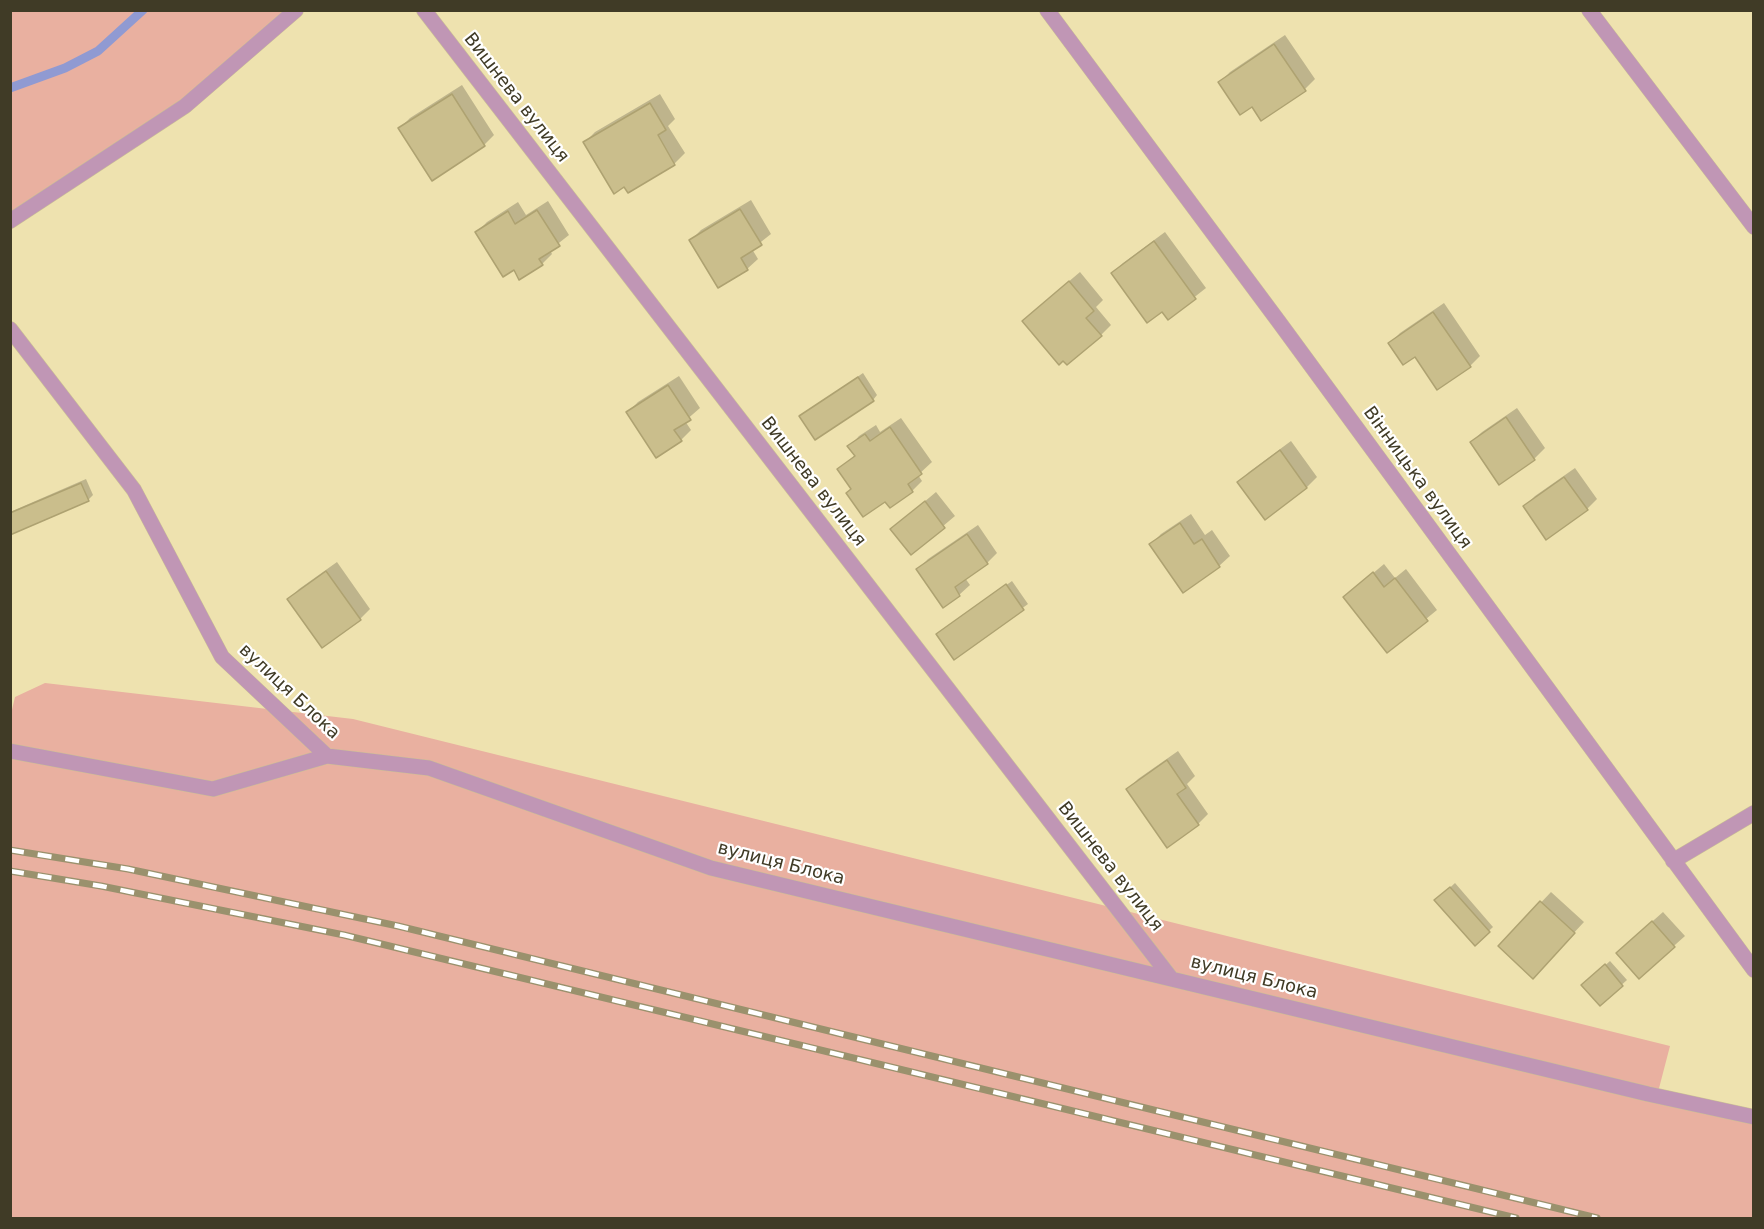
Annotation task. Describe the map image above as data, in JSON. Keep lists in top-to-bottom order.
{
  "streets": {
    "street": ["Вишнева вулиця", "Вінницька вулиця", "вулиця Блока"]
  },
  "crossings": [
    ["Вишнева вулиця", "вулиця Блока"]
  ]
}
